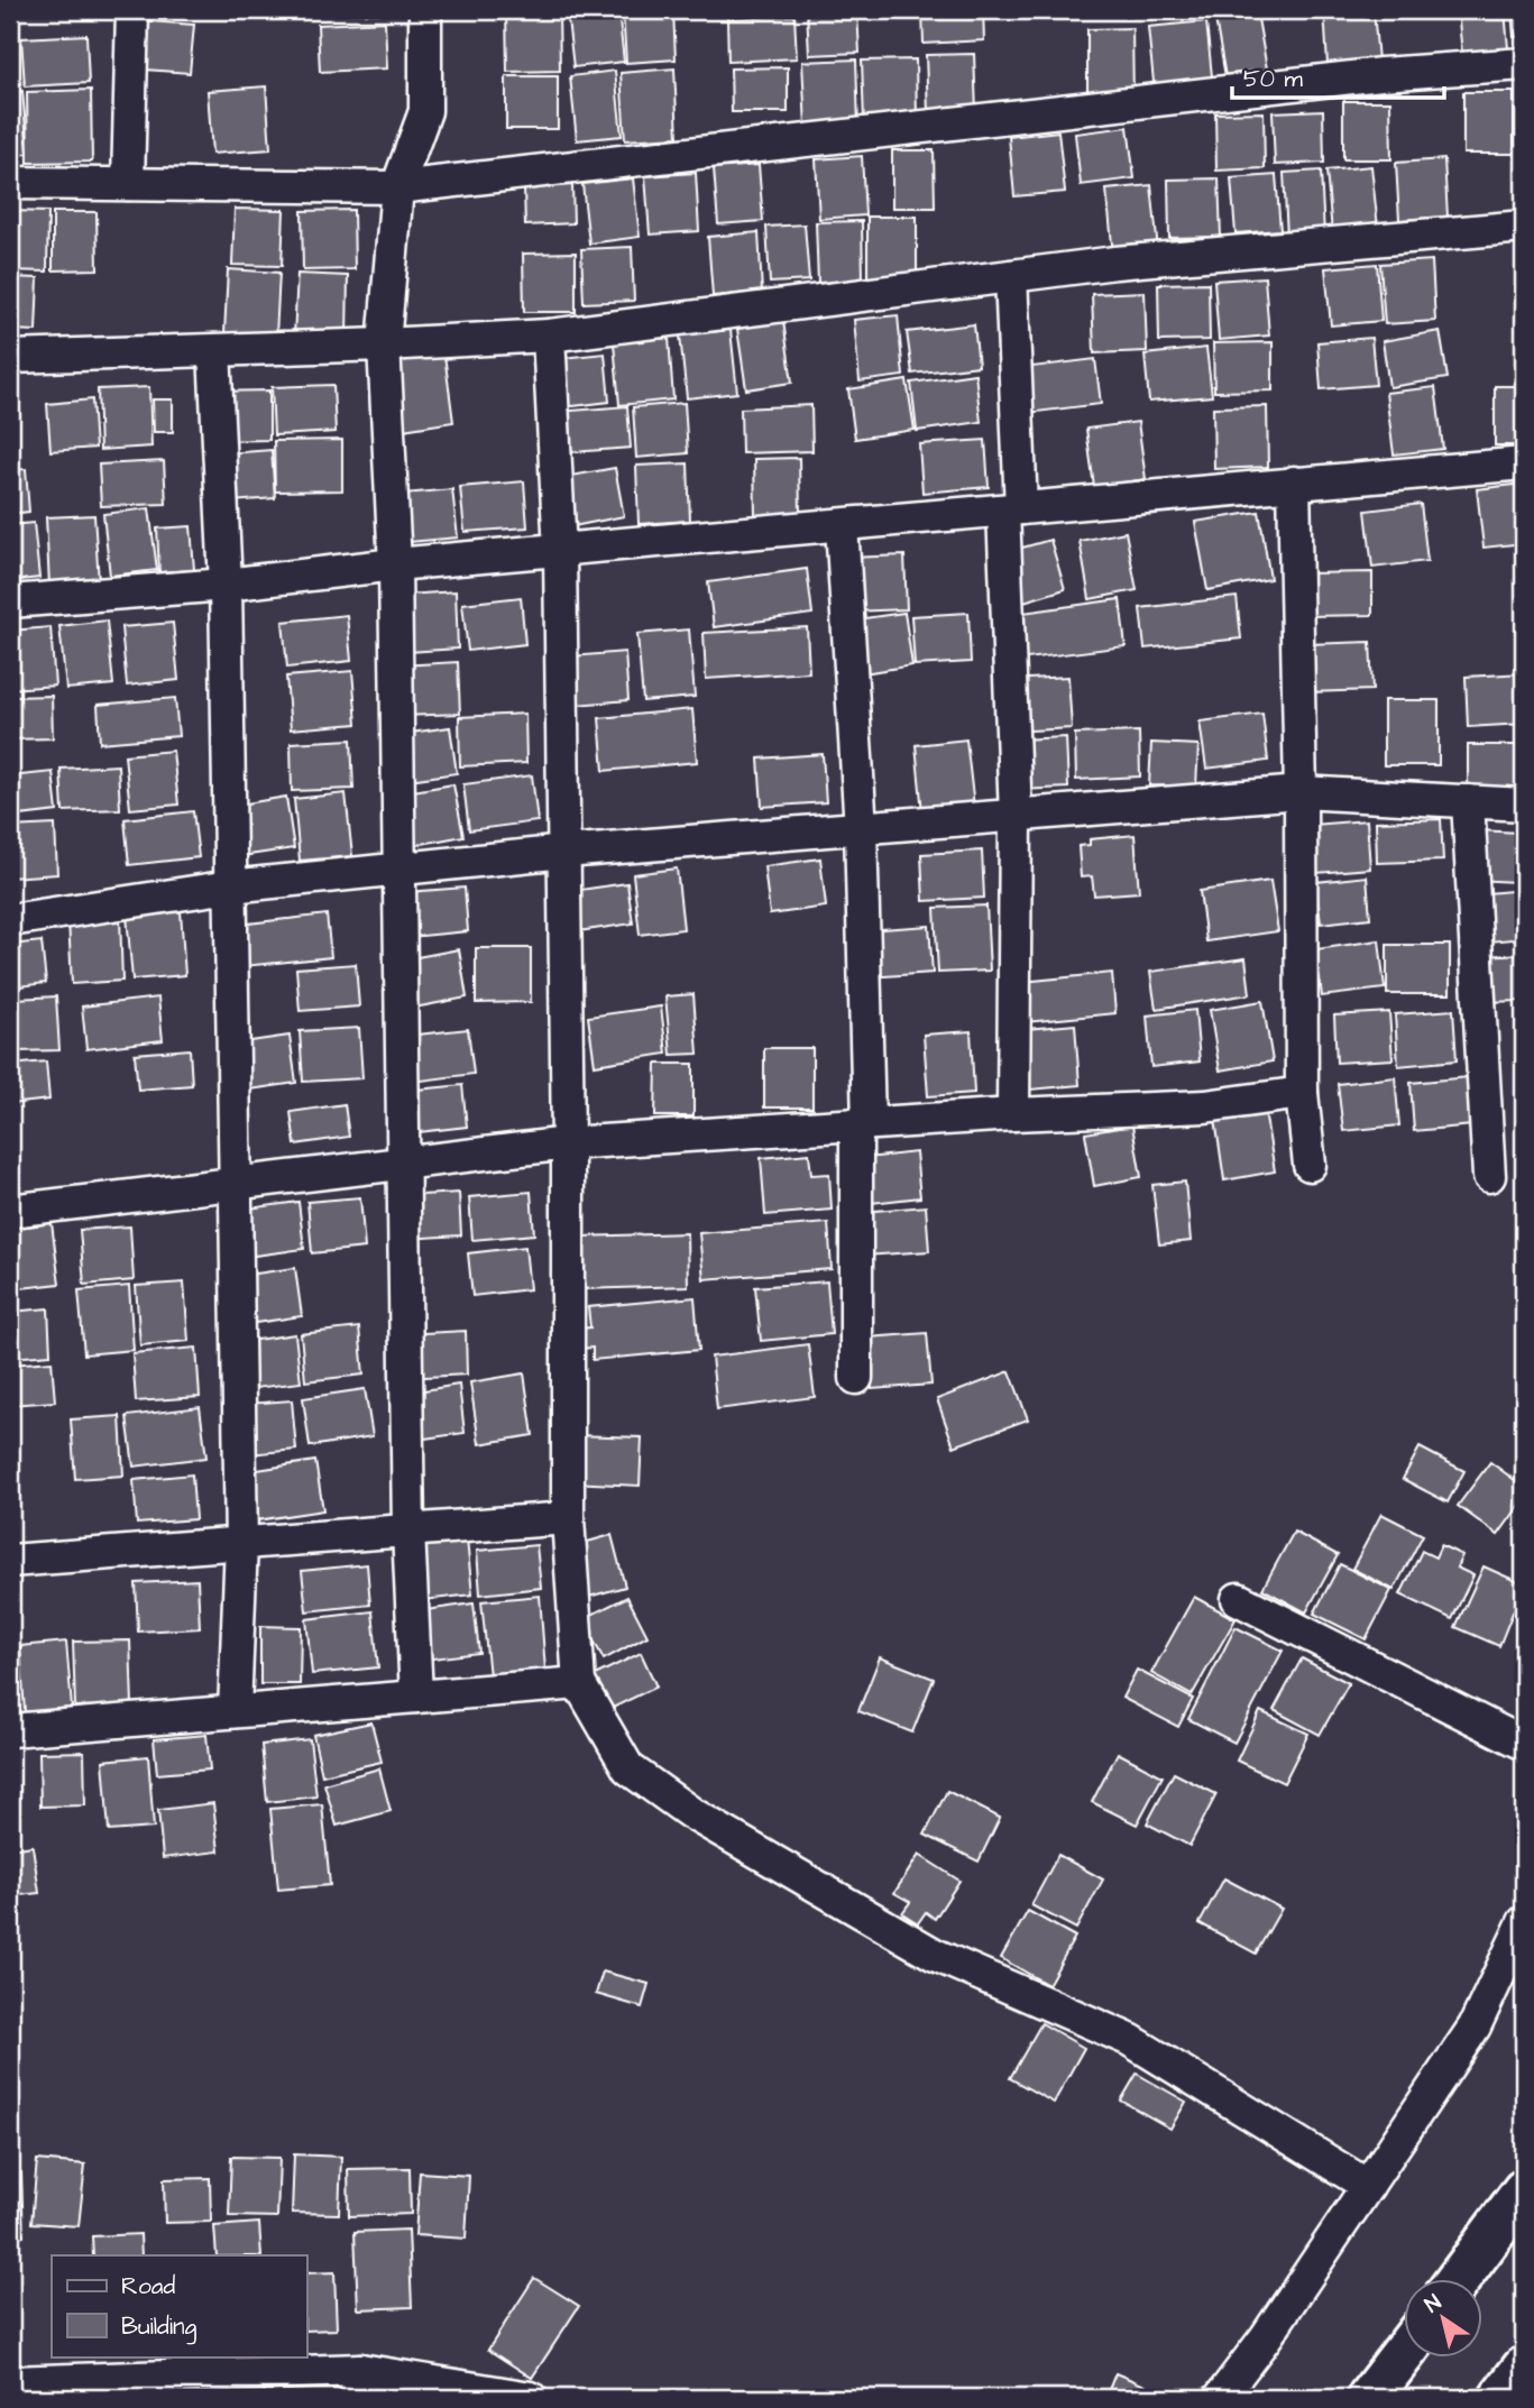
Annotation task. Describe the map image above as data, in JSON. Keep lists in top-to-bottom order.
{
  "legend": ["Road", "Building"],
  "scale_bar": "50 m",
  "north": "top left"
}
